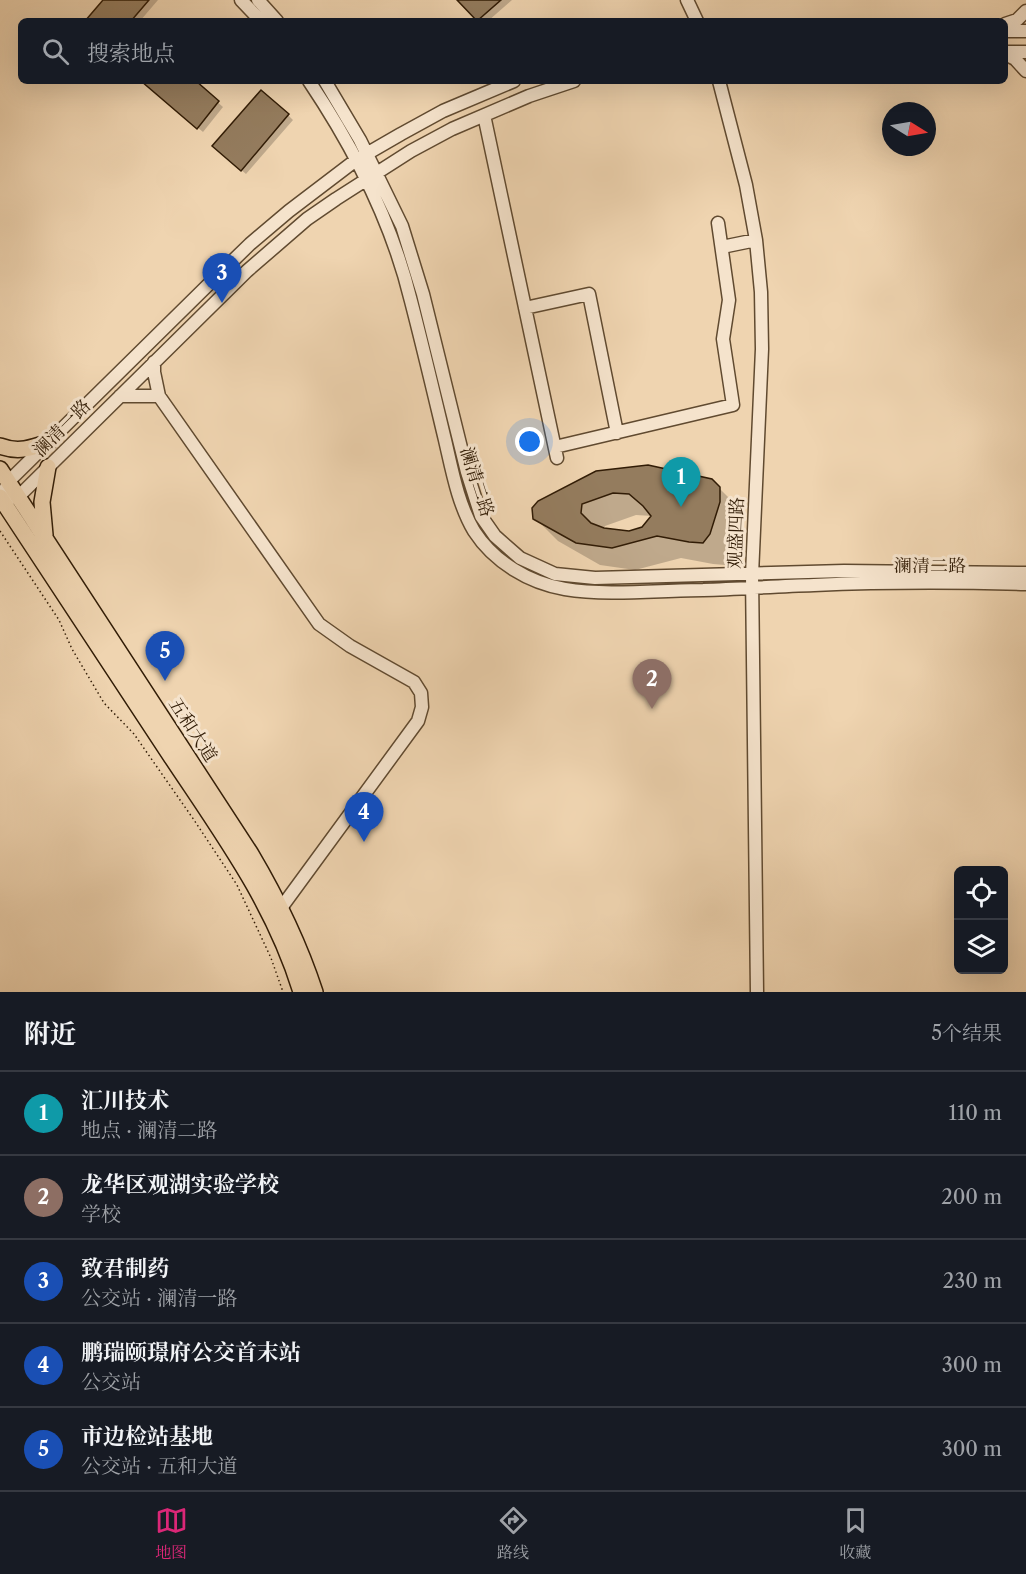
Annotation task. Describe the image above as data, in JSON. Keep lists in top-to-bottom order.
{
  "streets": {
    "main road": ["五和大道"],
    "street": ["澜清一路", "澜清二路", "观盛四路"]
  },
  "crossings": [
    ["澜清一路", "澜清二路"],
    ["澜清一路", "五和大道"],
    ["澜清二路", "观盛四路"]
  ],
  "north": "right",
  "page": {
    "search": "搜索地点",
    "pins": [
      "3",
      "1",
      "5",
      "2",
      "4"
    ],
    "heading": ["附近", "5个结果"],
    "list": [
      {
        "mark": "1",
        "name": "汇川技术",
        "note": "地点 · 澜清二路",
        "value": "110 m"
      },
      {
        "mark": "2",
        "name": "龙华区观湖实验学校",
        "note": "学校",
        "value": "200 m"
      },
      {
        "mark": "3",
        "name": "致君制药",
        "note": "公交站 · 澜清一路",
        "value": "230 m"
      },
      {
        "mark": "4",
        "name": "鹏瑞颐璟府公交首末站",
        "note": "公交站",
        "value": "300 m"
      },
      {
        "mark": "5",
        "name": "市边检站基地",
        "note": "公交站 · 五和大道",
        "value": "300 m"
      }
    ],
    "nav": ["地图", "路线", "收藏"]
  }
}
